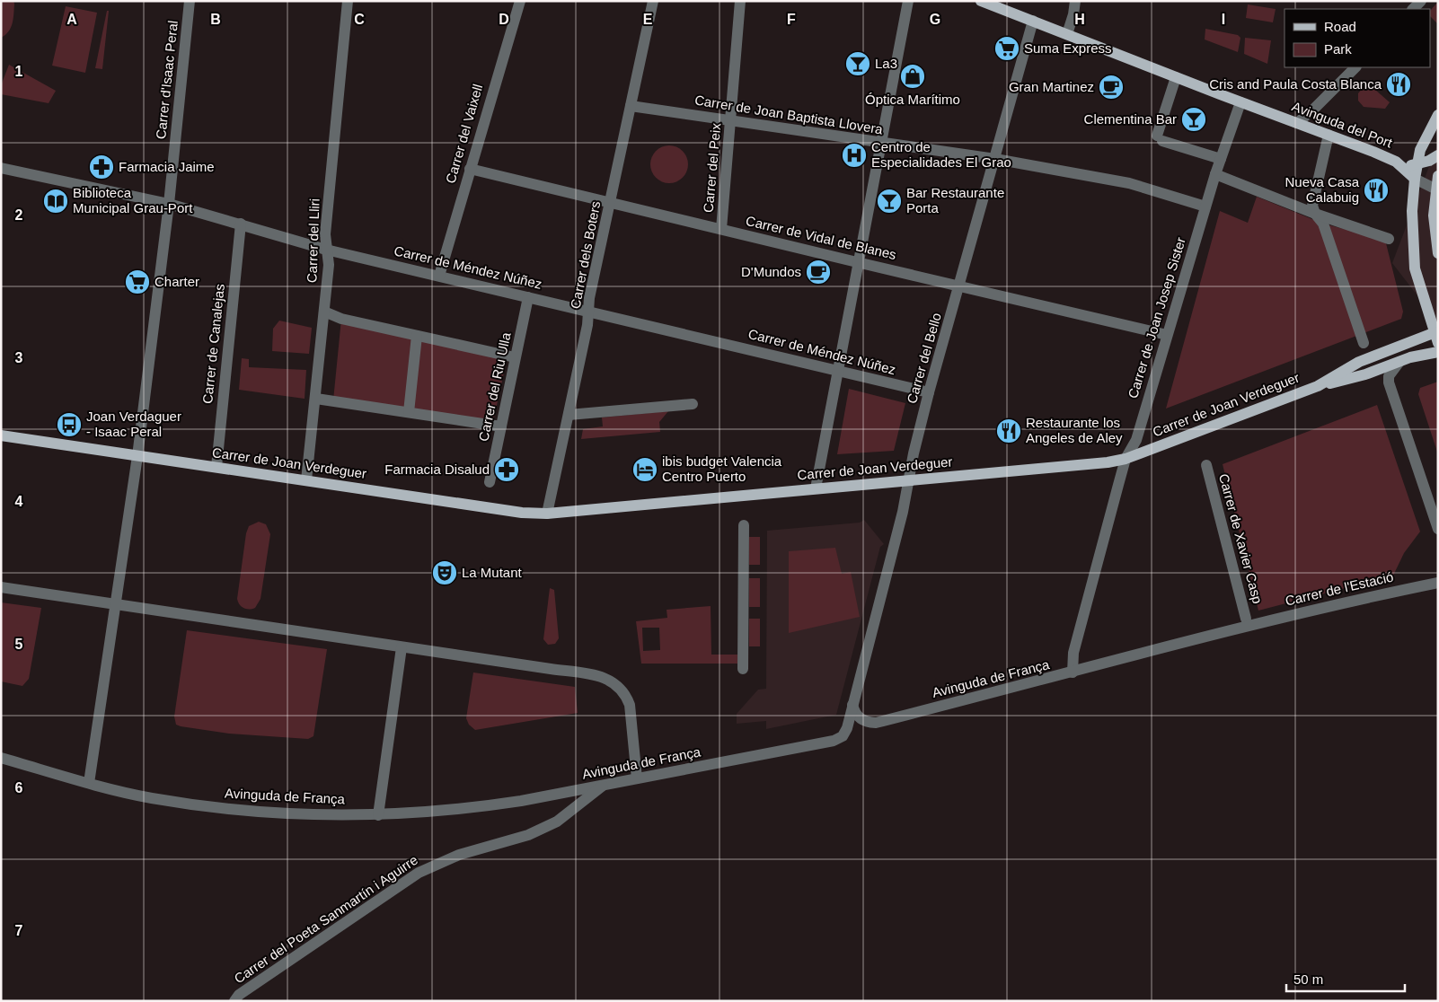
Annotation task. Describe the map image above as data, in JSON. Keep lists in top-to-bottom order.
{
  "streets": {
    "main road": ["Avinguda del Port", "Carrer de Joan Verdeguer"],
    "street": [
      "Carrer d'Isaac Peral",
      "Carrer de Joan Baptista Llovera",
      "Carrer del Vaixell",
      "Carrer del Peix",
      "Carrer de Vidal de Blanes",
      "Carrer del Lliri",
      "Carrer dels Boters",
      "Carrer de Méndez Núñez",
      "Carrer de Joan Josep Sister",
      "Carrer de Canalejas",
      "Carrer del Bello",
      "Carrer del Riu Ulla",
      "Carrer de Xavier Casp",
      "Carrer de l'Estació",
      "Avinguda de França",
      "Carrer del Poeta Sanmartín i Aguirre"
    ]
  },
  "crossings": [
    ["Carrer d'Isaac Peral", "Carrer de Méndez Núñez"],
    ["Carrer d'Isaac Peral", "Carrer de Joan Verdeguer"],
    ["Carrer d'Isaac Peral", "Avinguda de França"],
    ["Carrer de Joan Baptista Llovera", "Carrer del Peix"],
    ["Carrer de Joan Baptista Llovera", "Carrer dels Boters"],
    ["Carrer de Joan Baptista Llovera", "Carrer de Joan Josep Sister"],
    ["Carrer de Joan Baptista Llovera", "Carrer del Bello"],
    ["Avinguda del Port", "Carrer de Joan Josep Sister"],
    ["Avinguda del Port", "Carrer del Bello"],
    ["Carrer del Vaixell", "Carrer de Vidal de Blanes"],
    ["Carrer del Vaixell", "Carrer de Méndez Núñez"],
    ["Carrer del Peix", "Carrer de Vidal de Blanes"],
    ["Carrer de Vidal de Blanes", "Carrer dels Boters"],
    ["Carrer de Vidal de Blanes", "Carrer de Joan Josep Sister"],
    ["Carrer de Vidal de Blanes", "Carrer del Bello"],
    ["Carrer del Lliri", "Carrer de Méndez Núñez"],
    ["Carrer del Lliri", "Carrer de Joan Verdeguer"],
    ["Carrer dels Boters", "Carrer de Méndez Núñez"],
    ["Carrer dels Boters", "Carrer de Joan Verdeguer"],
    ["Carrer de Méndez Núñez", "Carrer de Canalejas"],
    ["Carrer de Méndez Núñez", "Carrer del Bello"],
    ["Carrer de Méndez Núñez", "Carrer del Riu Ulla"],
    ["Carrer de Joan Josep Sister", "Carrer de Joan Verdeguer"],
    ["Carrer de Joan Josep Sister", "Avinguda de França"],
    ["Carrer de Canalejas", "Carrer de Joan Verdeguer"],
    ["Carrer del Bello", "Carrer de Joan Verdeguer"],
    ["Carrer del Bello", "Avinguda de França"],
    ["Carrer de Xavier Casp", "Carrer de l'Estació"],
    ["Carrer de Xavier Casp", "Avinguda de França"],
    ["Carrer de l'Estació", "Avinguda de França"],
    ["Avinguda de França", "Carrer del Poeta Sanmartín i Aguirre"]
  ],
  "places": {
    "supermarket": ["Suma Express", "Charter"],
    "bar": ["La3", "Clementina Bar", "Bar Restaurante Porta"],
    "shop": ["Óptica Marítimo"],
    "restaurant": ["Cris and Paula Costa Blanca", "Nueva Casa Calabuig", "Restaurante los Angeles de Aley"],
    "cafe": ["Gran Martinez", "D'Mundos"],
    "hospital": ["Centro de Especialidades El Grao"],
    "pharmacy": ["Farmacia Jaime", "Farmacia Disalud"],
    "library": ["Biblioteca Municipal Grau-Port"],
    "bus stop": ["Joan Verdaguer - Isaac Peral"],
    "hotel": ["ibis budget Valencia Centro Puerto"],
    "theatre": ["La Mutant"]
  },
  "legend": ["Road", "Park"],
  "scale_bar": "50 m",
  "grid": {
    "columns": [
      "A",
      "B",
      "C",
      "D",
      "E",
      "F",
      "G",
      "H",
      "I"
    ],
    "rows": [
      "1",
      "2",
      "3",
      "4",
      "5",
      "6",
      "7"
    ]
  }
}
